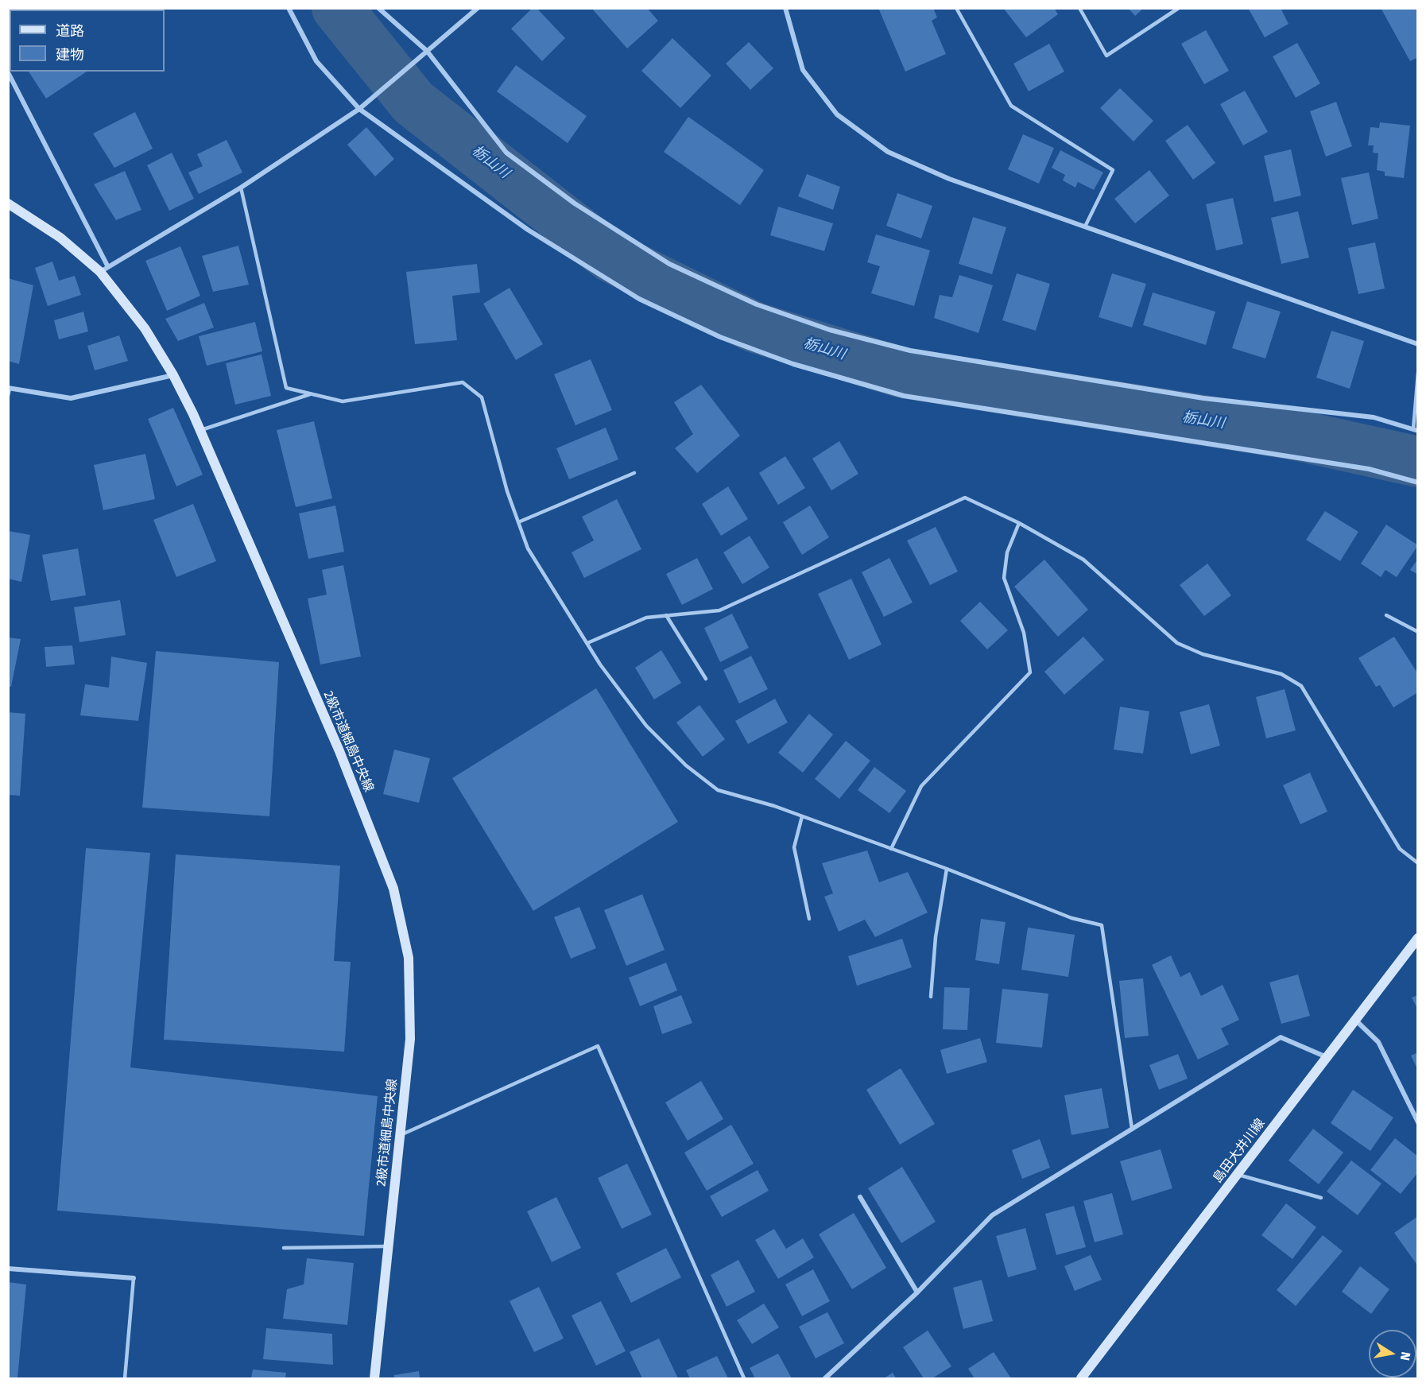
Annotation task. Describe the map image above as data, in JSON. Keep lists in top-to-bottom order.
{
  "streets": {
    "street": ["2級市道細島中央線", "島田大井川線"]
  },
  "water": ["栃山川"],
  "legend": ["道路", "建物"],
  "north": "right"
}
